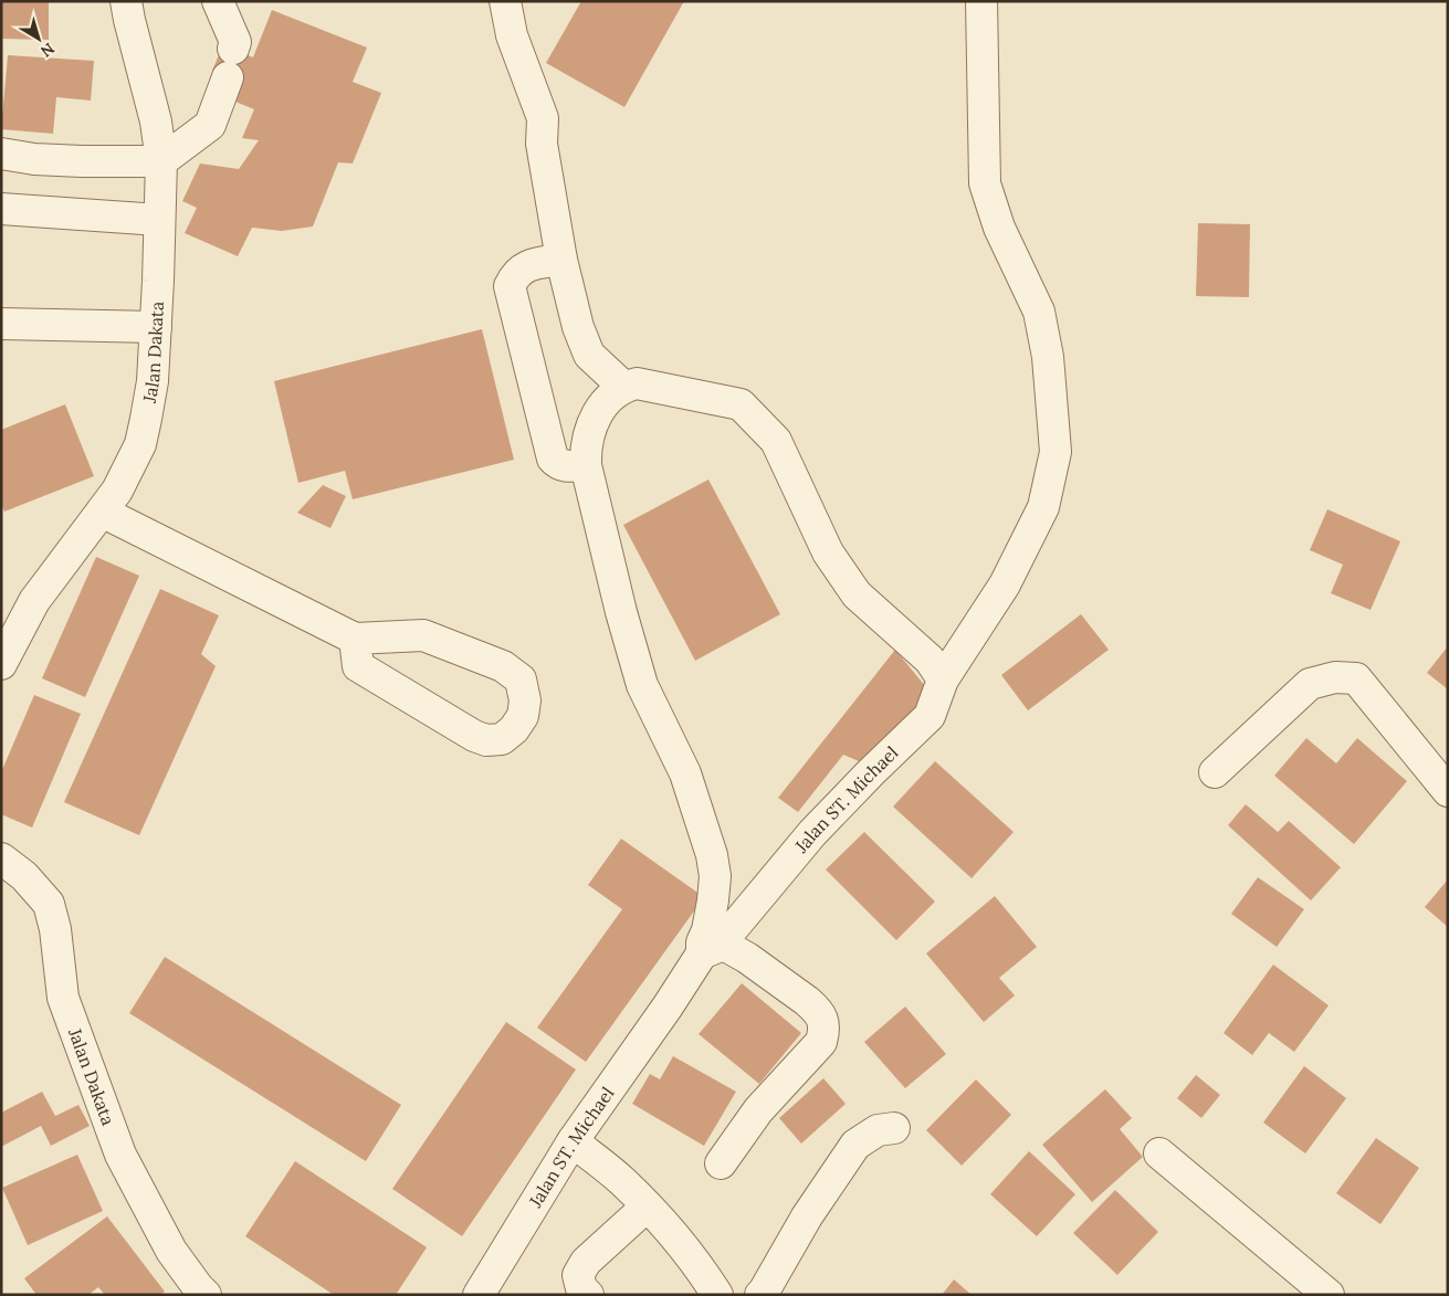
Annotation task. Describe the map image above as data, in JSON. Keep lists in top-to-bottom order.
{
  "streets": {
    "street": ["Jalan Dakata", "Jalan ST. Michael"]
  },
  "north": "bottom right"
}
